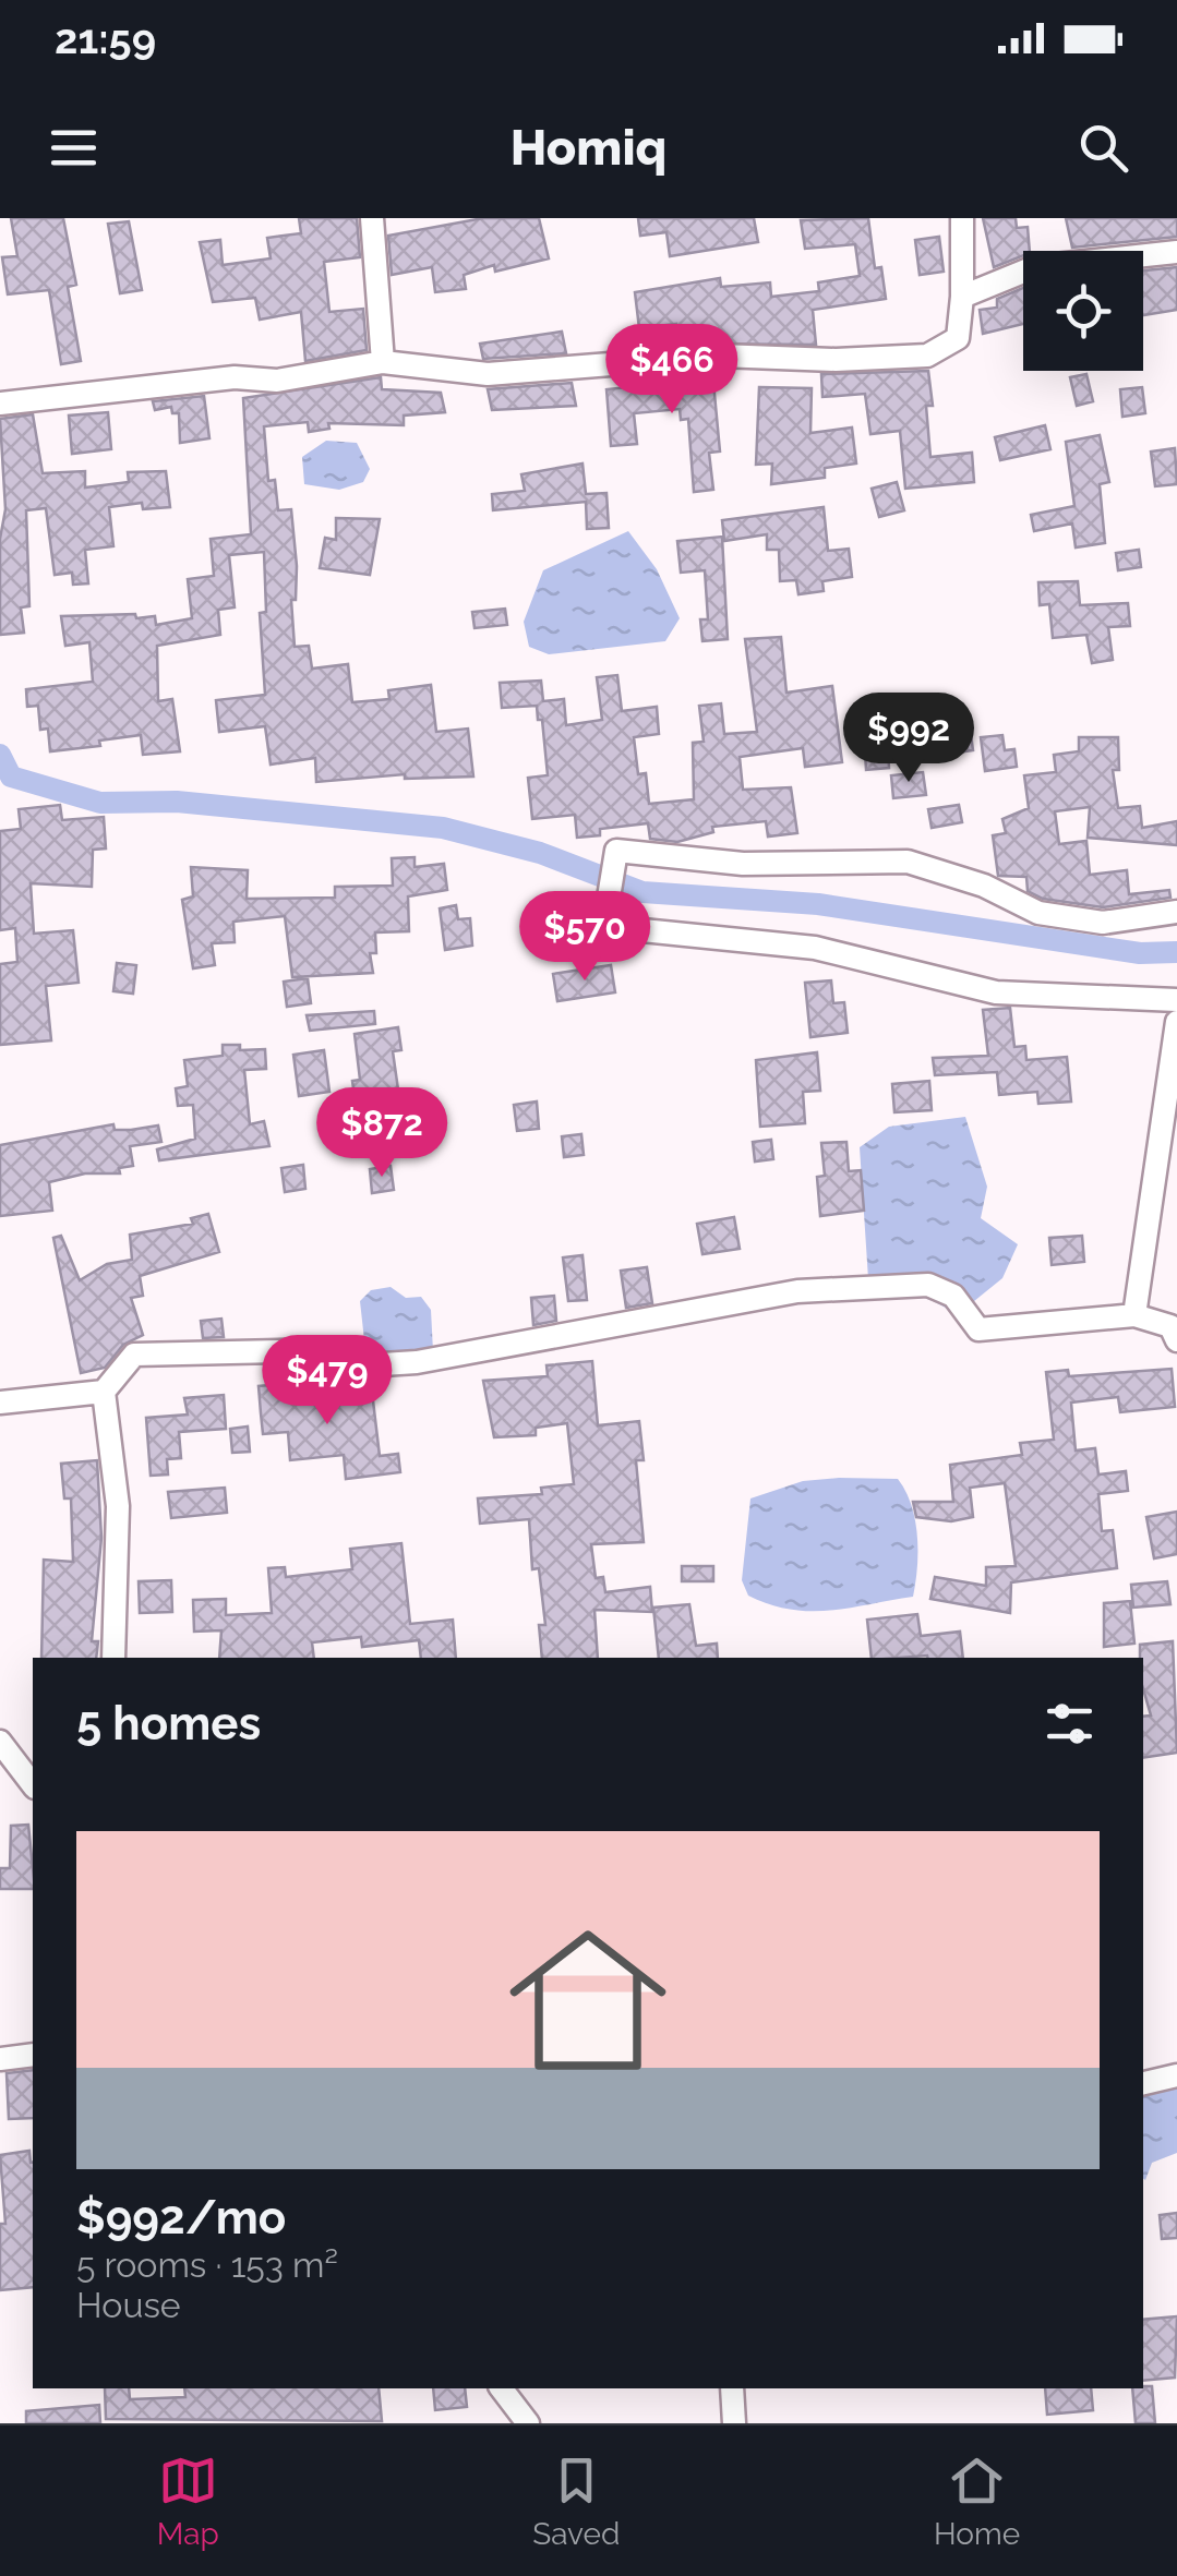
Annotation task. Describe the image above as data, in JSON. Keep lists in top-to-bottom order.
{
  "page": {
    "status": "21:59",
    "header": "Homiq",
    "price": [
      "$466",
      "$992",
      "$570",
      "$872",
      "$479"
    ],
    "heading": "5 homes",
    "list": [
      {
        "name": "$992/mo",
        "note": "5 rooms · 153 m² · House"
      }
    ],
    "tabs": ["Map", "Saved", "Home"]
  }
}
